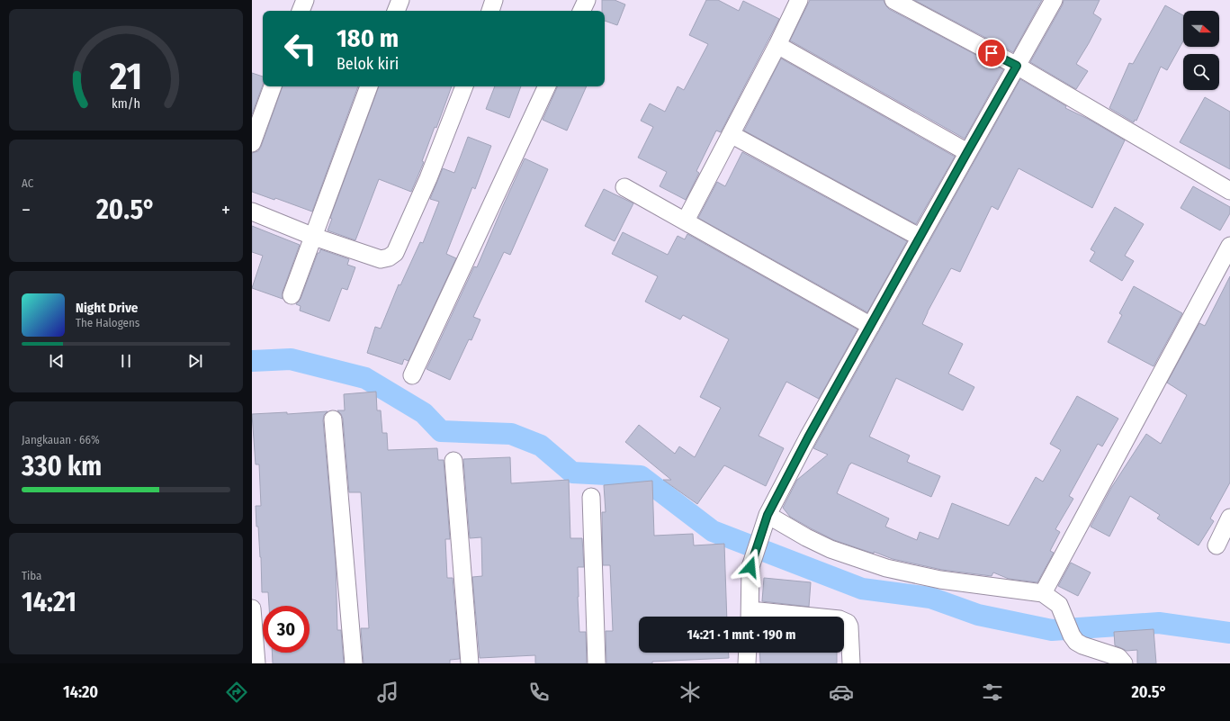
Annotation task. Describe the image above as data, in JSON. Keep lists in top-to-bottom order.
{
  "north": "right",
  "page": {
    "turn": ["180 m", "Belok kiri"],
    "tile": [
      "AC",
      ["Jangkauan · 66%", "330 km"],
      ["Tiba", "14:21"]
    ],
    "heat": ["−", "20.5°", "+"],
    "song": ["Night Drive", "The Halogens"],
    "limit": "30",
    "trip": "14:21 · 1 mnt · 190 m",
    "tabs": ["14:20", "20.5°"],
    "gauge": ["21", "km/h"]
  }
}
